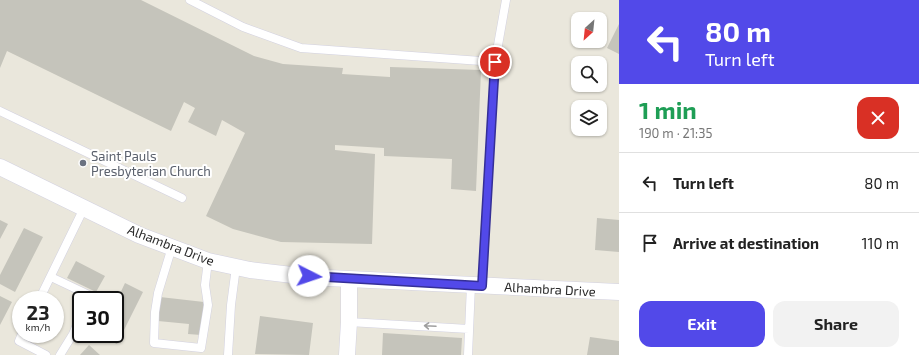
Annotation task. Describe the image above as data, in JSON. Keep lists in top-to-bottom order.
{
  "streets": {
    "street": ["Alhambra Drive"]
  },
  "places": ["Saint Pauls Presbyterian Church"],
  "north": "bottom left",
  "page": {
    "turn": ["80 m", "Turn left"],
    "heading": ["1 min", "190 m · 21:35"],
    "list": [
      {
        "name": "Turn left",
        "value": "80 m"
      },
      {
        "name": "Arrive at destination",
        "value": "110 m"
      }
    ],
    "speed": "23 km/h",
    "limit": "30",
    "buttons": ["Exit", "Share"]
  }
}
